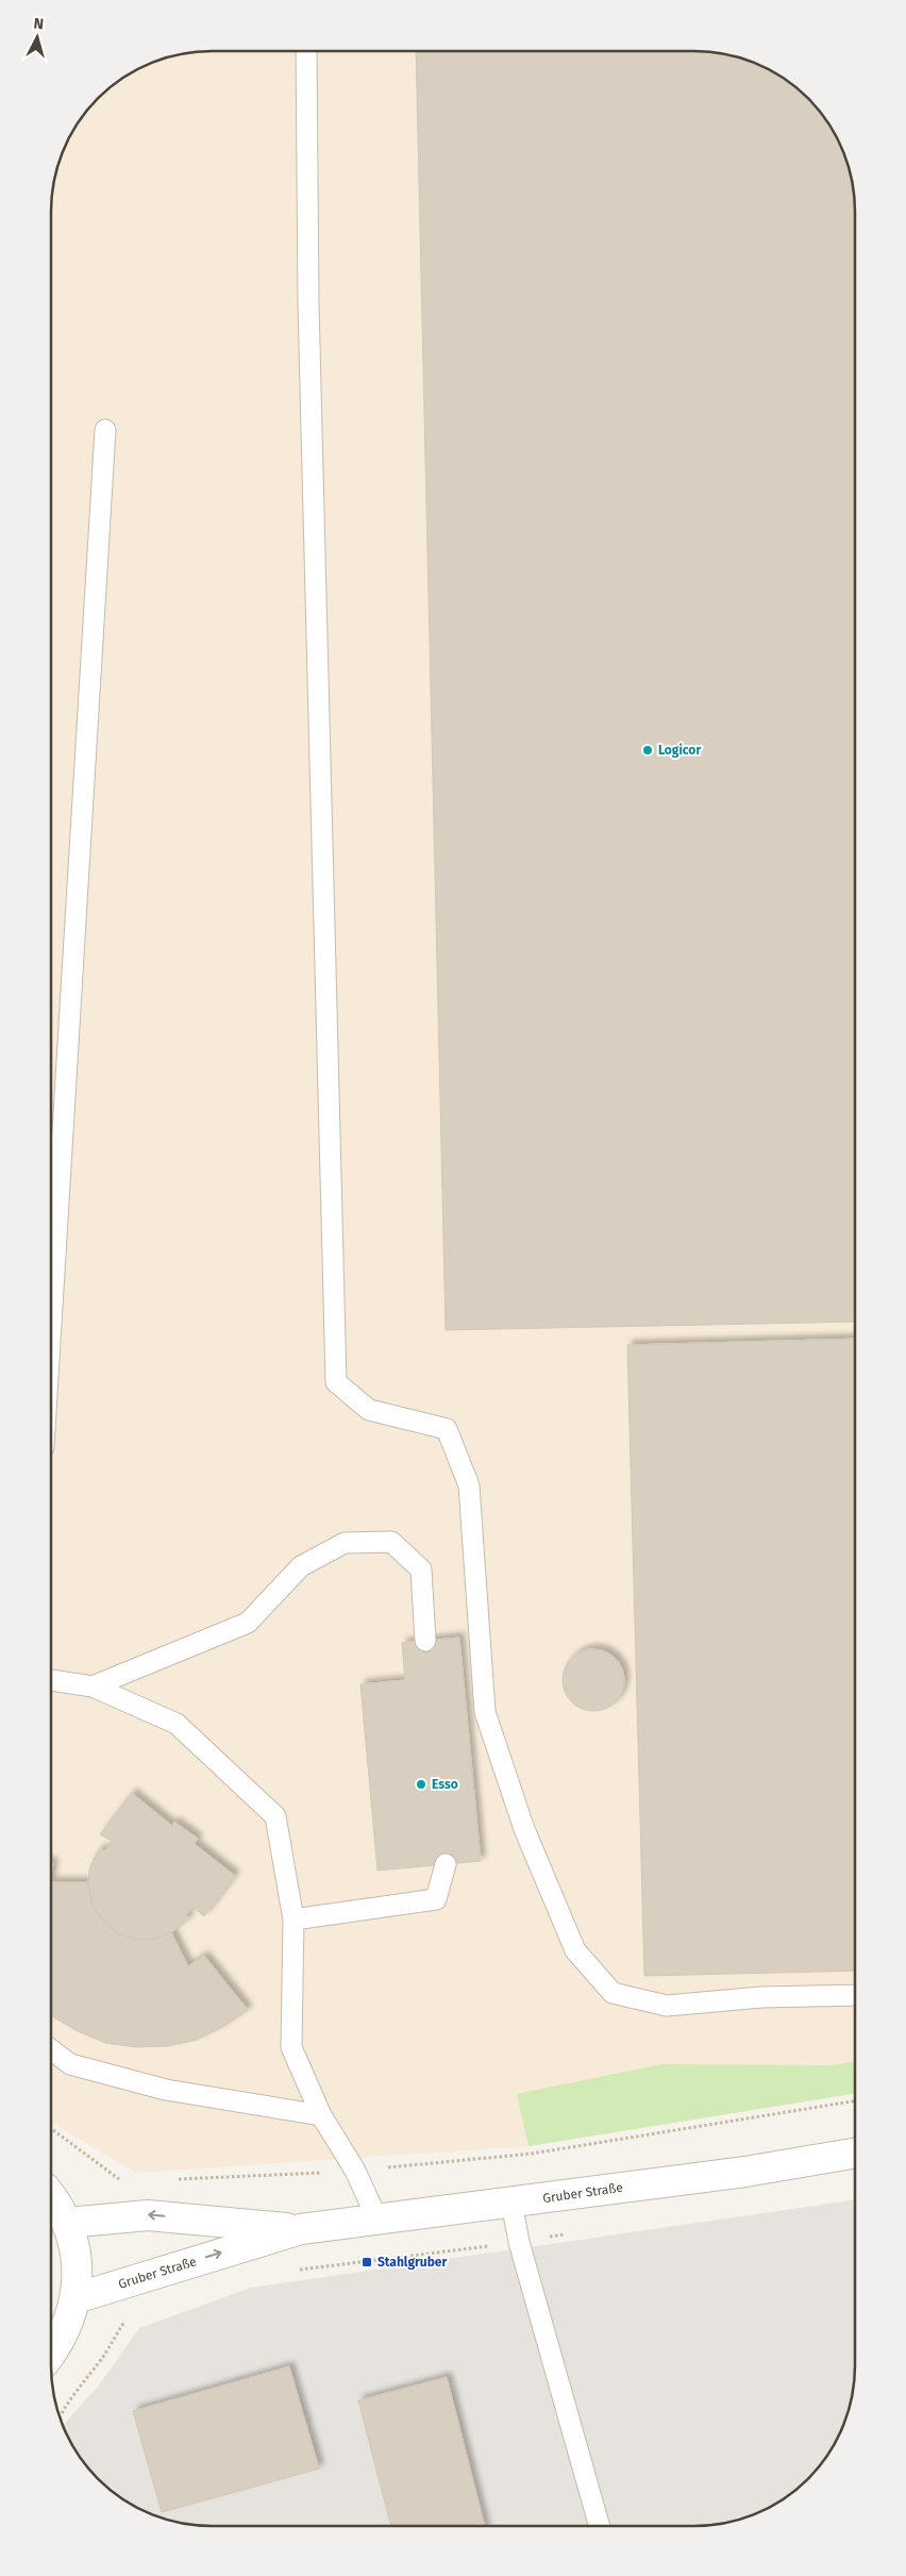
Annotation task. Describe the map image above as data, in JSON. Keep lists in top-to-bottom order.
{
  "streets": {
    "street": ["Gruber Straße"]
  },
  "places": {
    "other": ["Logicor", "Esso"],
    "transit": ["Stahlgruber"]
  },
  "north": "top"
}
